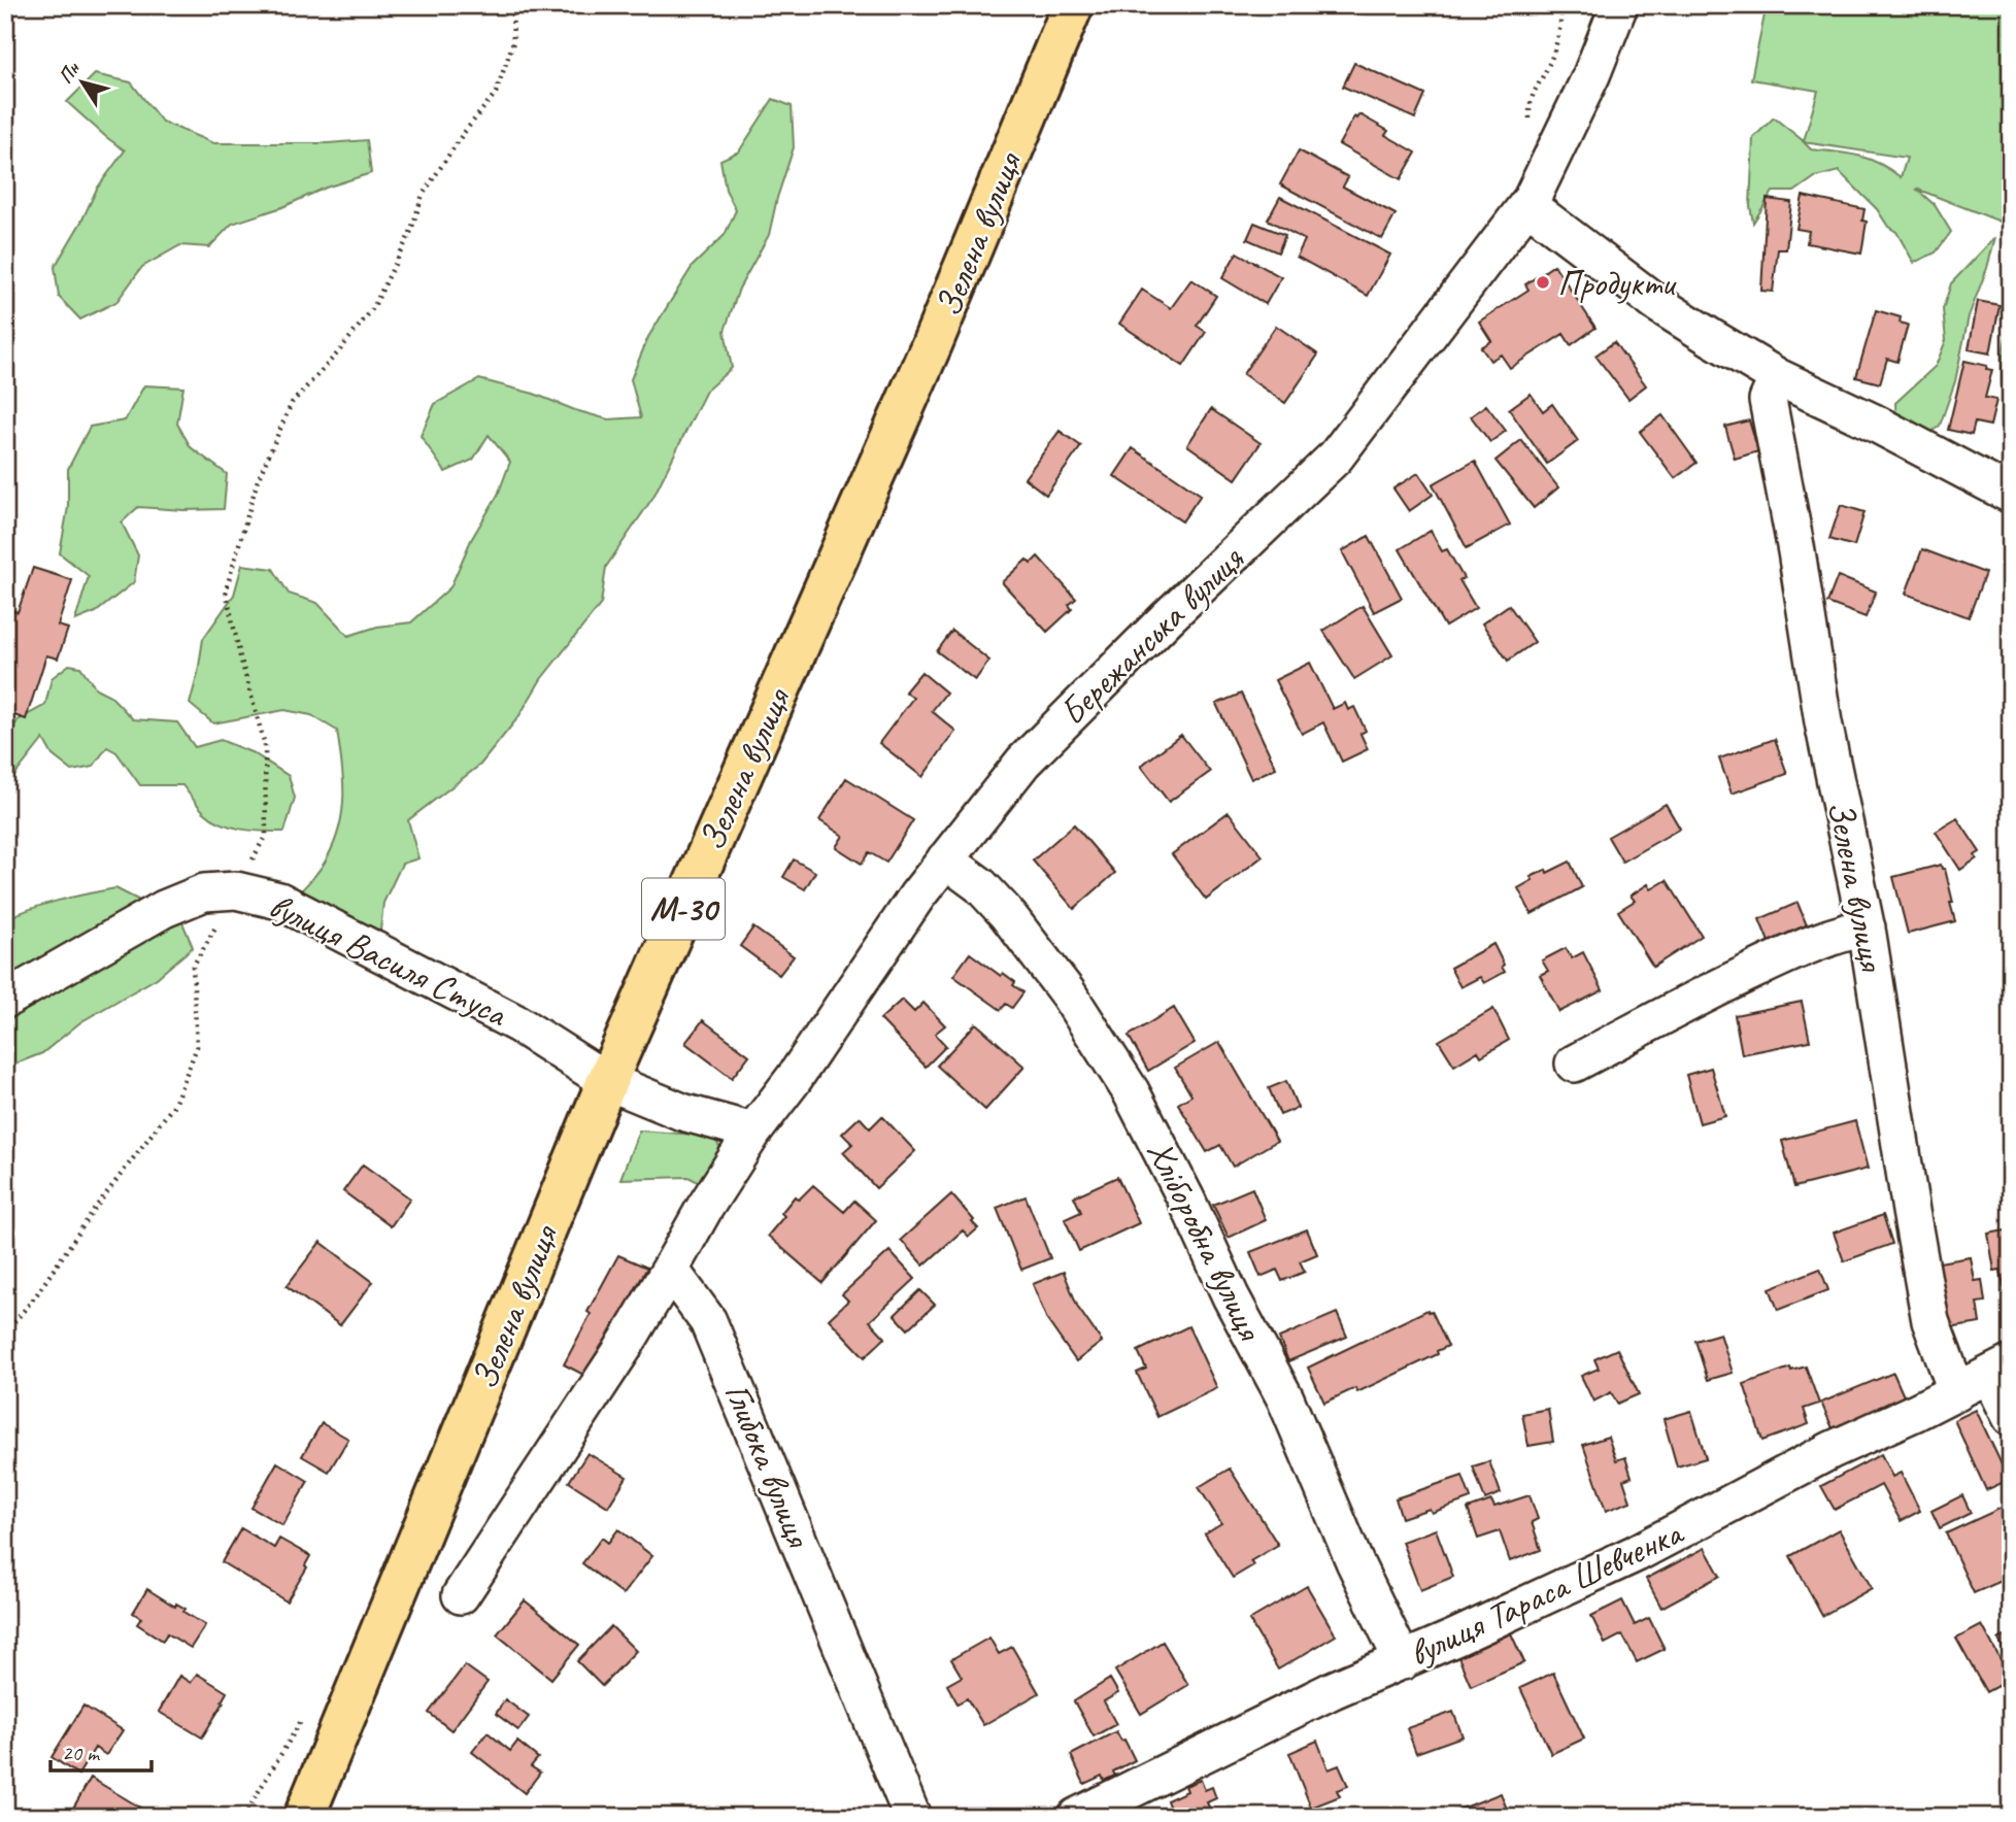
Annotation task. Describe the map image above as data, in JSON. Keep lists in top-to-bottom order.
{
  "streets": {
    "highway": ["Зелена вулиця", "М-30"],
    "street": [
      "Бережанська вулиця",
      "вулиця Василя Стуса",
      "Хліборобна вулиця",
      "Глибока вулиця",
      "вулиця Тараса Шевченка"
    ]
  },
  "crossings": [
    ["Зелена вулиця", "вулиця Василя Стуса"],
    ["Зелена вулиця", "вулиця Тараса Шевченка"],
    ["Бережанська вулиця", "Хліборобна вулиця"],
    ["Хліборобна вулиця", "вулиця Тараса Шевченка"]
  ],
  "places": ["Продукти"],
  "scale_bar": "20 m",
  "north": "top left"
}
